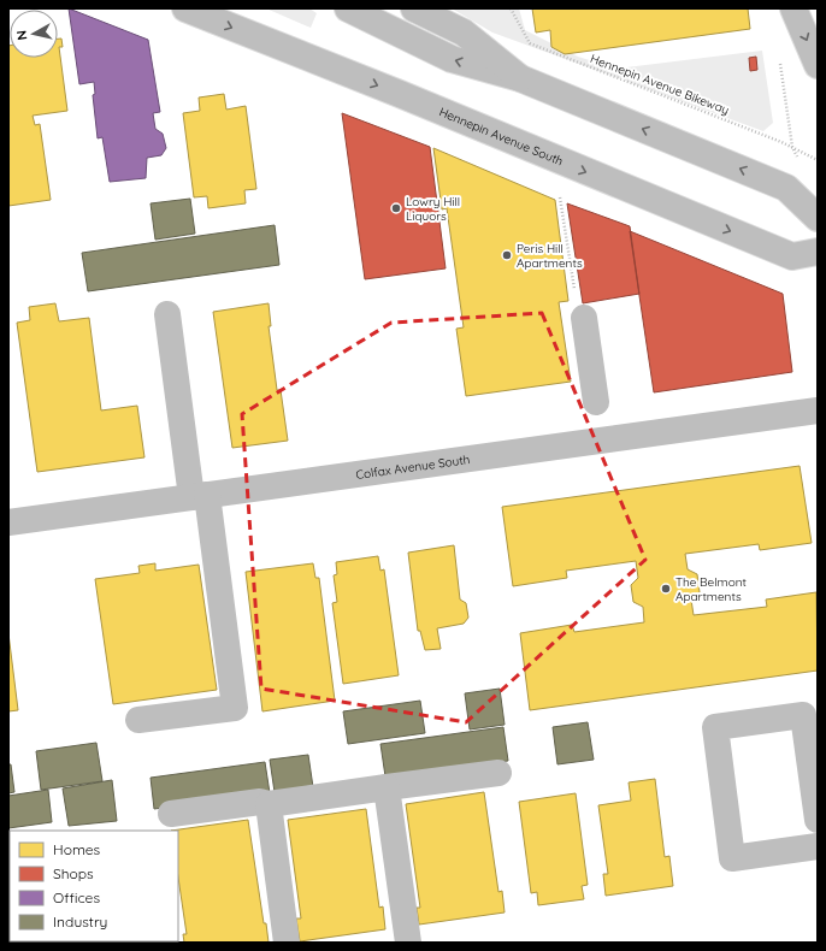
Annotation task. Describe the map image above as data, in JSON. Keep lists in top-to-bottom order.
{
  "streets": {
    "main road": ["Hennepin Avenue South", "Colfax Avenue South"],
    "path": ["Hennepin Avenue Bikeway"]
  },
  "places": ["Lowry Hill Liquors", "Peris Hill Apartments", "The Belmont Apartments"],
  "legend": [
    "Homes",
    "Shops",
    "Offices",
    "Industry"
  ],
  "north": "left"
}
